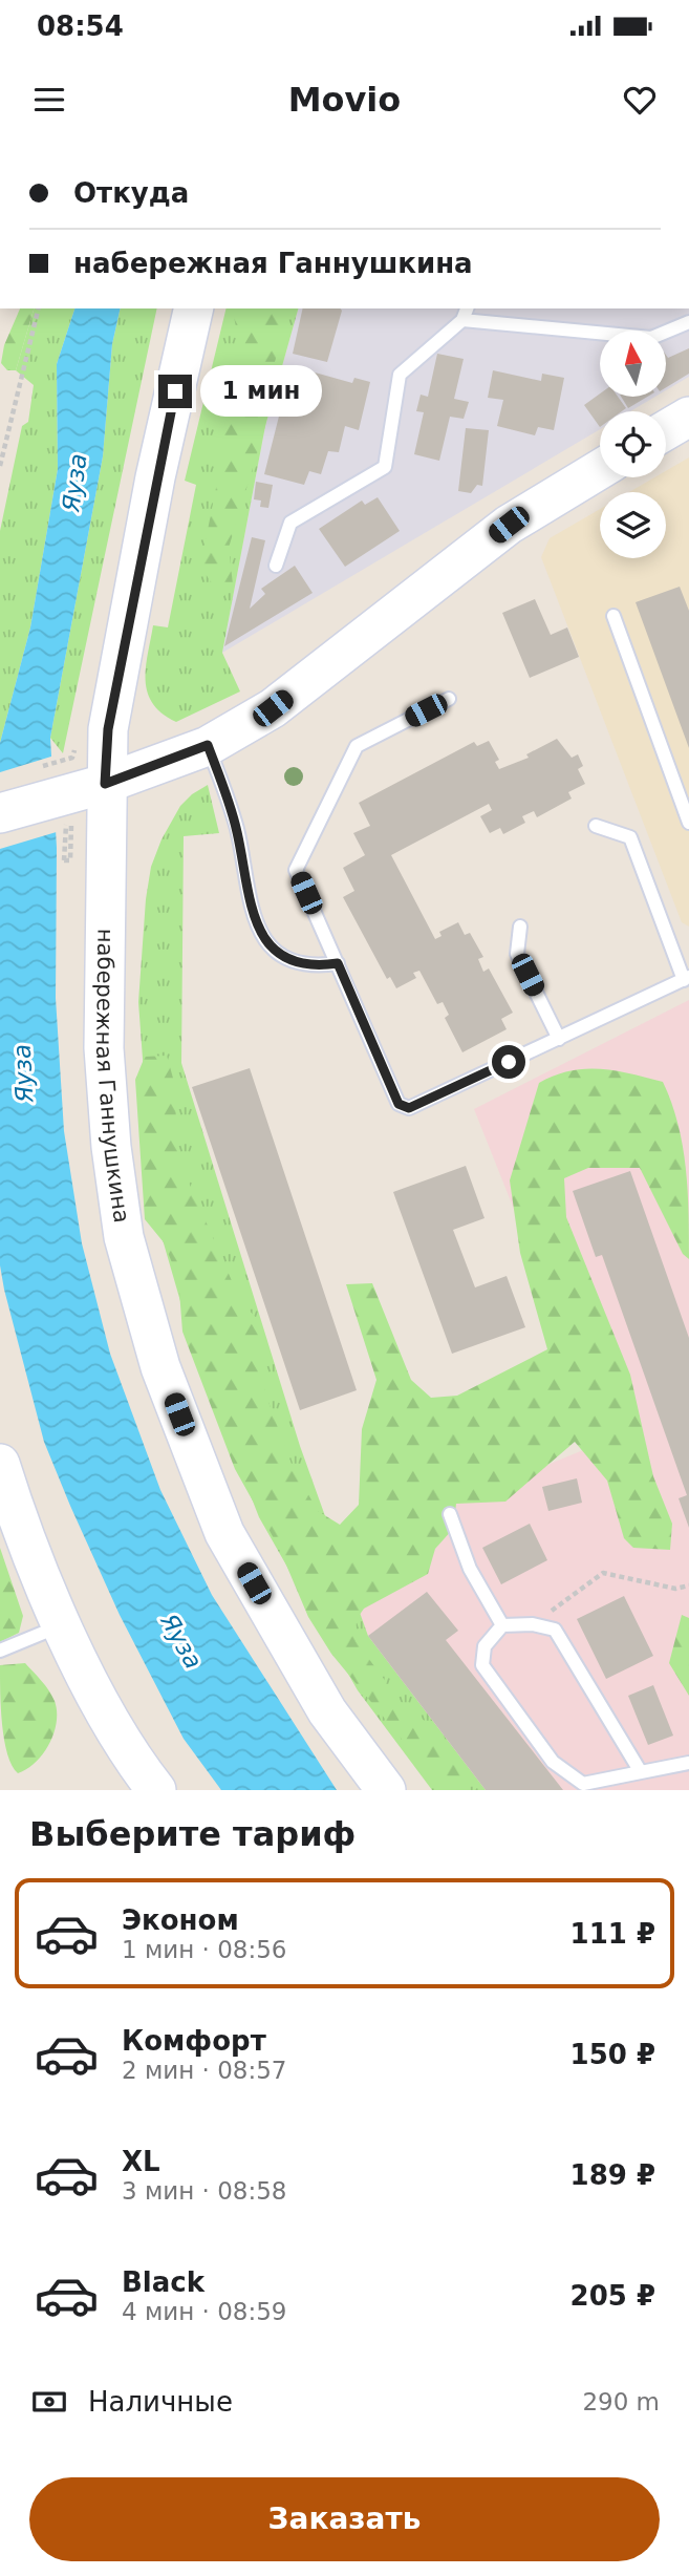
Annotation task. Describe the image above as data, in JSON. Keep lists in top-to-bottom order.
{
  "streets": {
    "main road": ["набережная Ганнушкина"]
  },
  "water": ["Яуза"],
  "north": "top",
  "page": {
    "status": "08:54",
    "header": "Movio",
    "banner": ["Откуда", "набережная Ганнушкина"],
    "bubble": "1 мин",
    "heading": "Выберите тариф",
    "list": [
      {
        "name": "Эконом",
        "note": "1 мин · 08:56",
        "value": "111 ₽"
      },
      {
        "name": "Комфорт",
        "note": "2 мин · 08:57",
        "value": "150 ₽"
      },
      {
        "name": "XL",
        "note": "3 мин · 08:58",
        "value": "189 ₽"
      },
      {
        "name": "Black",
        "note": "4 мин · 08:59",
        "value": "205 ₽"
      }
    ],
    "pay": ["Наличные", "290 m"],
    "buttons": "Заказать"
  }
}
